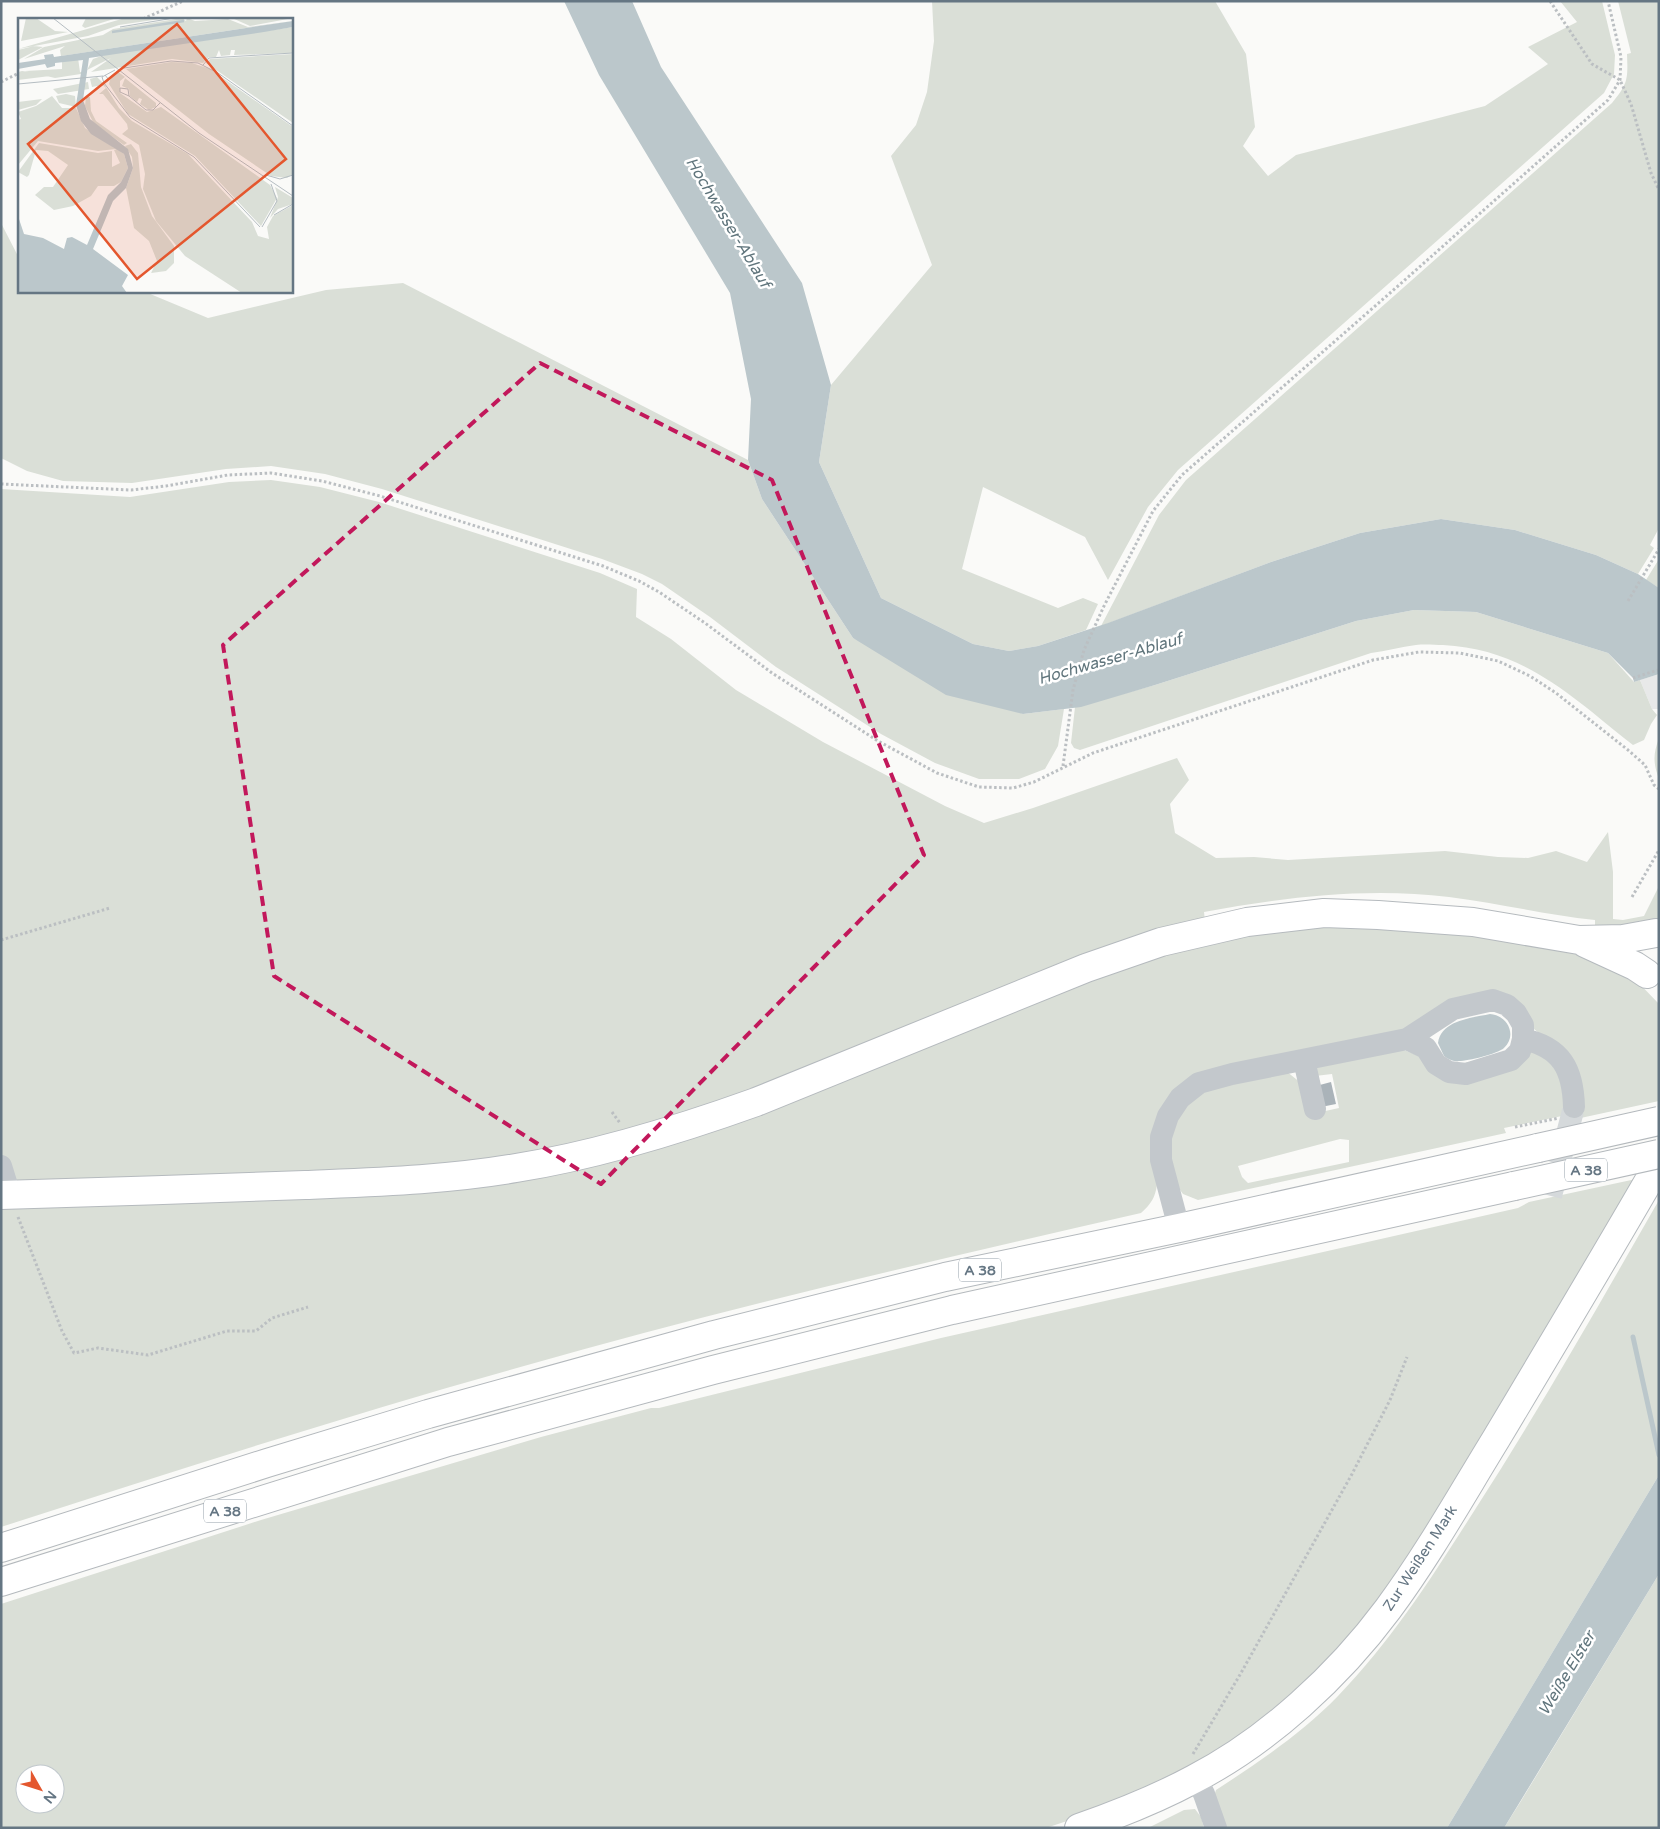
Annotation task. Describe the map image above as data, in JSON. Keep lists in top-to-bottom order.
{
  "streets": {
    "main road": ["A 38", "Zur Weißen Mark"]
  },
  "crossings": [
    ["A 38", "Zur Weißen Mark"]
  ],
  "water": ["Hochwasser-Ablauf", "Weiße Elster"],
  "north": "bottom right"
}
